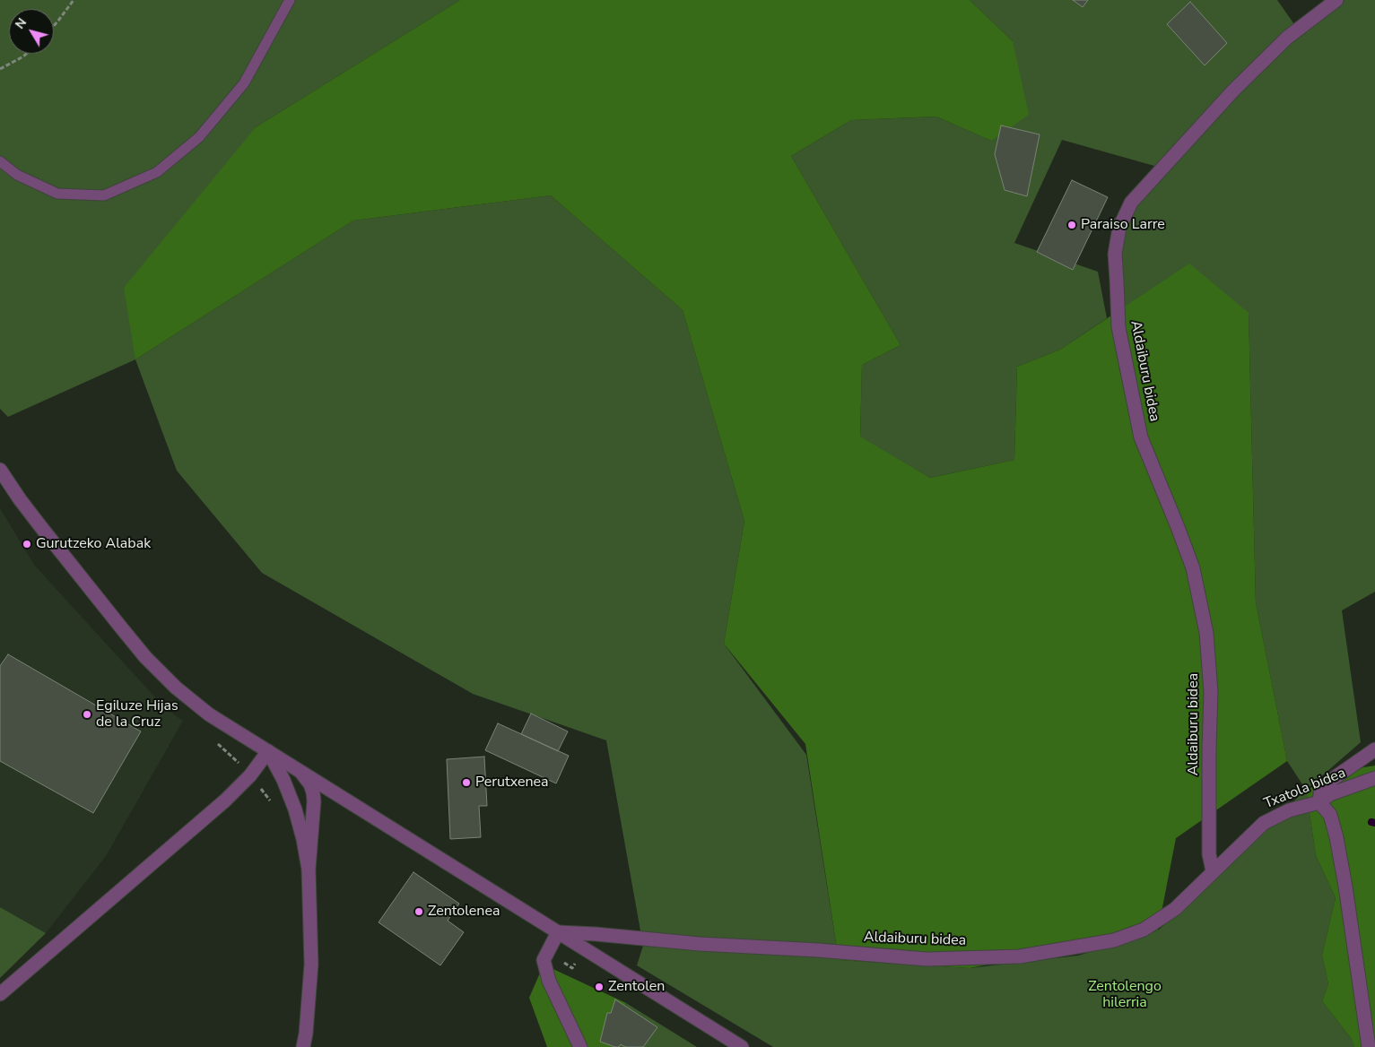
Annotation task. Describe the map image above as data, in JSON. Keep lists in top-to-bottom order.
{
  "streets": {
    "street": ["Aldaiburu bidea", "Txatola bidea"]
  },
  "crossings": [
    ["Aldaiburu bidea", "Txatola bidea"]
  ],
  "parks": ["Zentolengo hilerria"],
  "places": [
    "Paraiso Larre",
    "Gurutzeko Alabak",
    "Egiluze Hijas de la Cruz",
    "Perutxenea",
    "Zentolenea",
    "Zentolen"
  ],
  "north": "top left"
}
